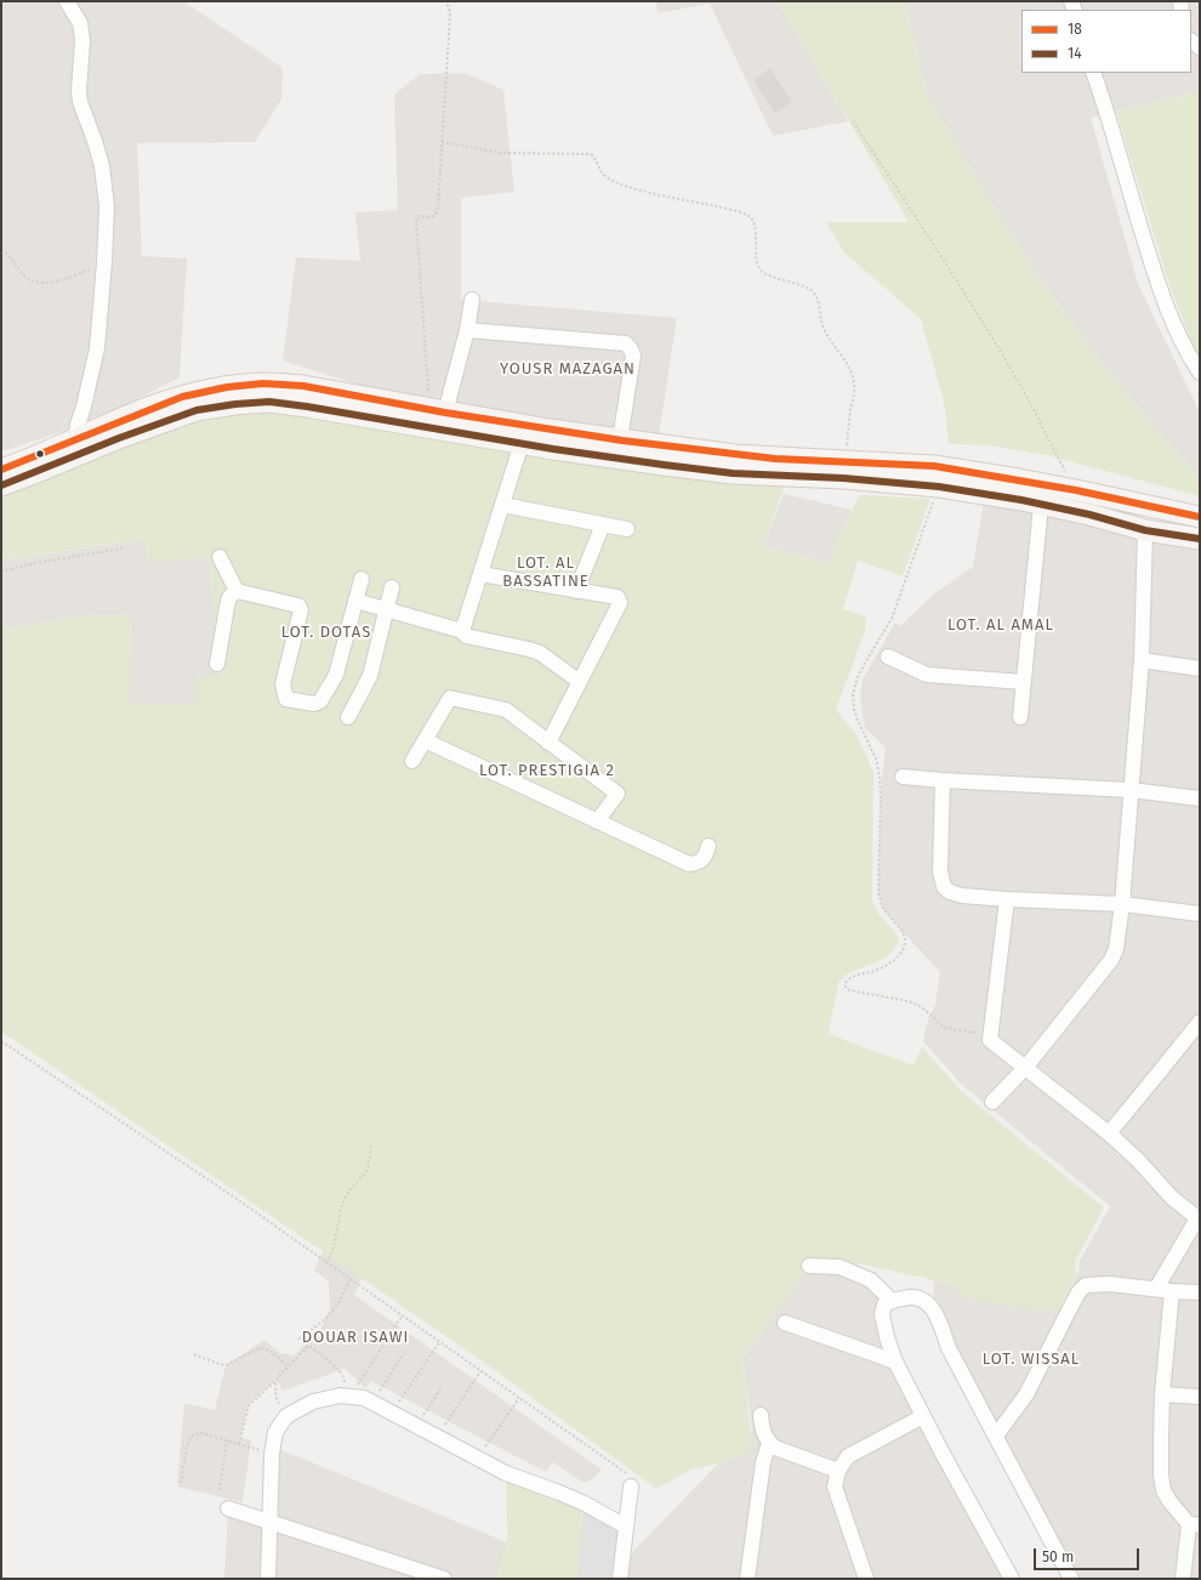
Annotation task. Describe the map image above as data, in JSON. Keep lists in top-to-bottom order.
{
  "districts": [
    "YOUSR MAZAGAN",
    "LOT. AL BASSATINE",
    "LOT. AL AMAL",
    "LOT. DOTAS",
    "LOT. PRESTIGIA 2",
    "DOUAR ISAWI",
    "LOT. WISSAL"
  ],
  "lines": ["transit line 18", "transit line 14"],
  "legend": ["18", "14"],
  "scale_bar": "50 m"
}
